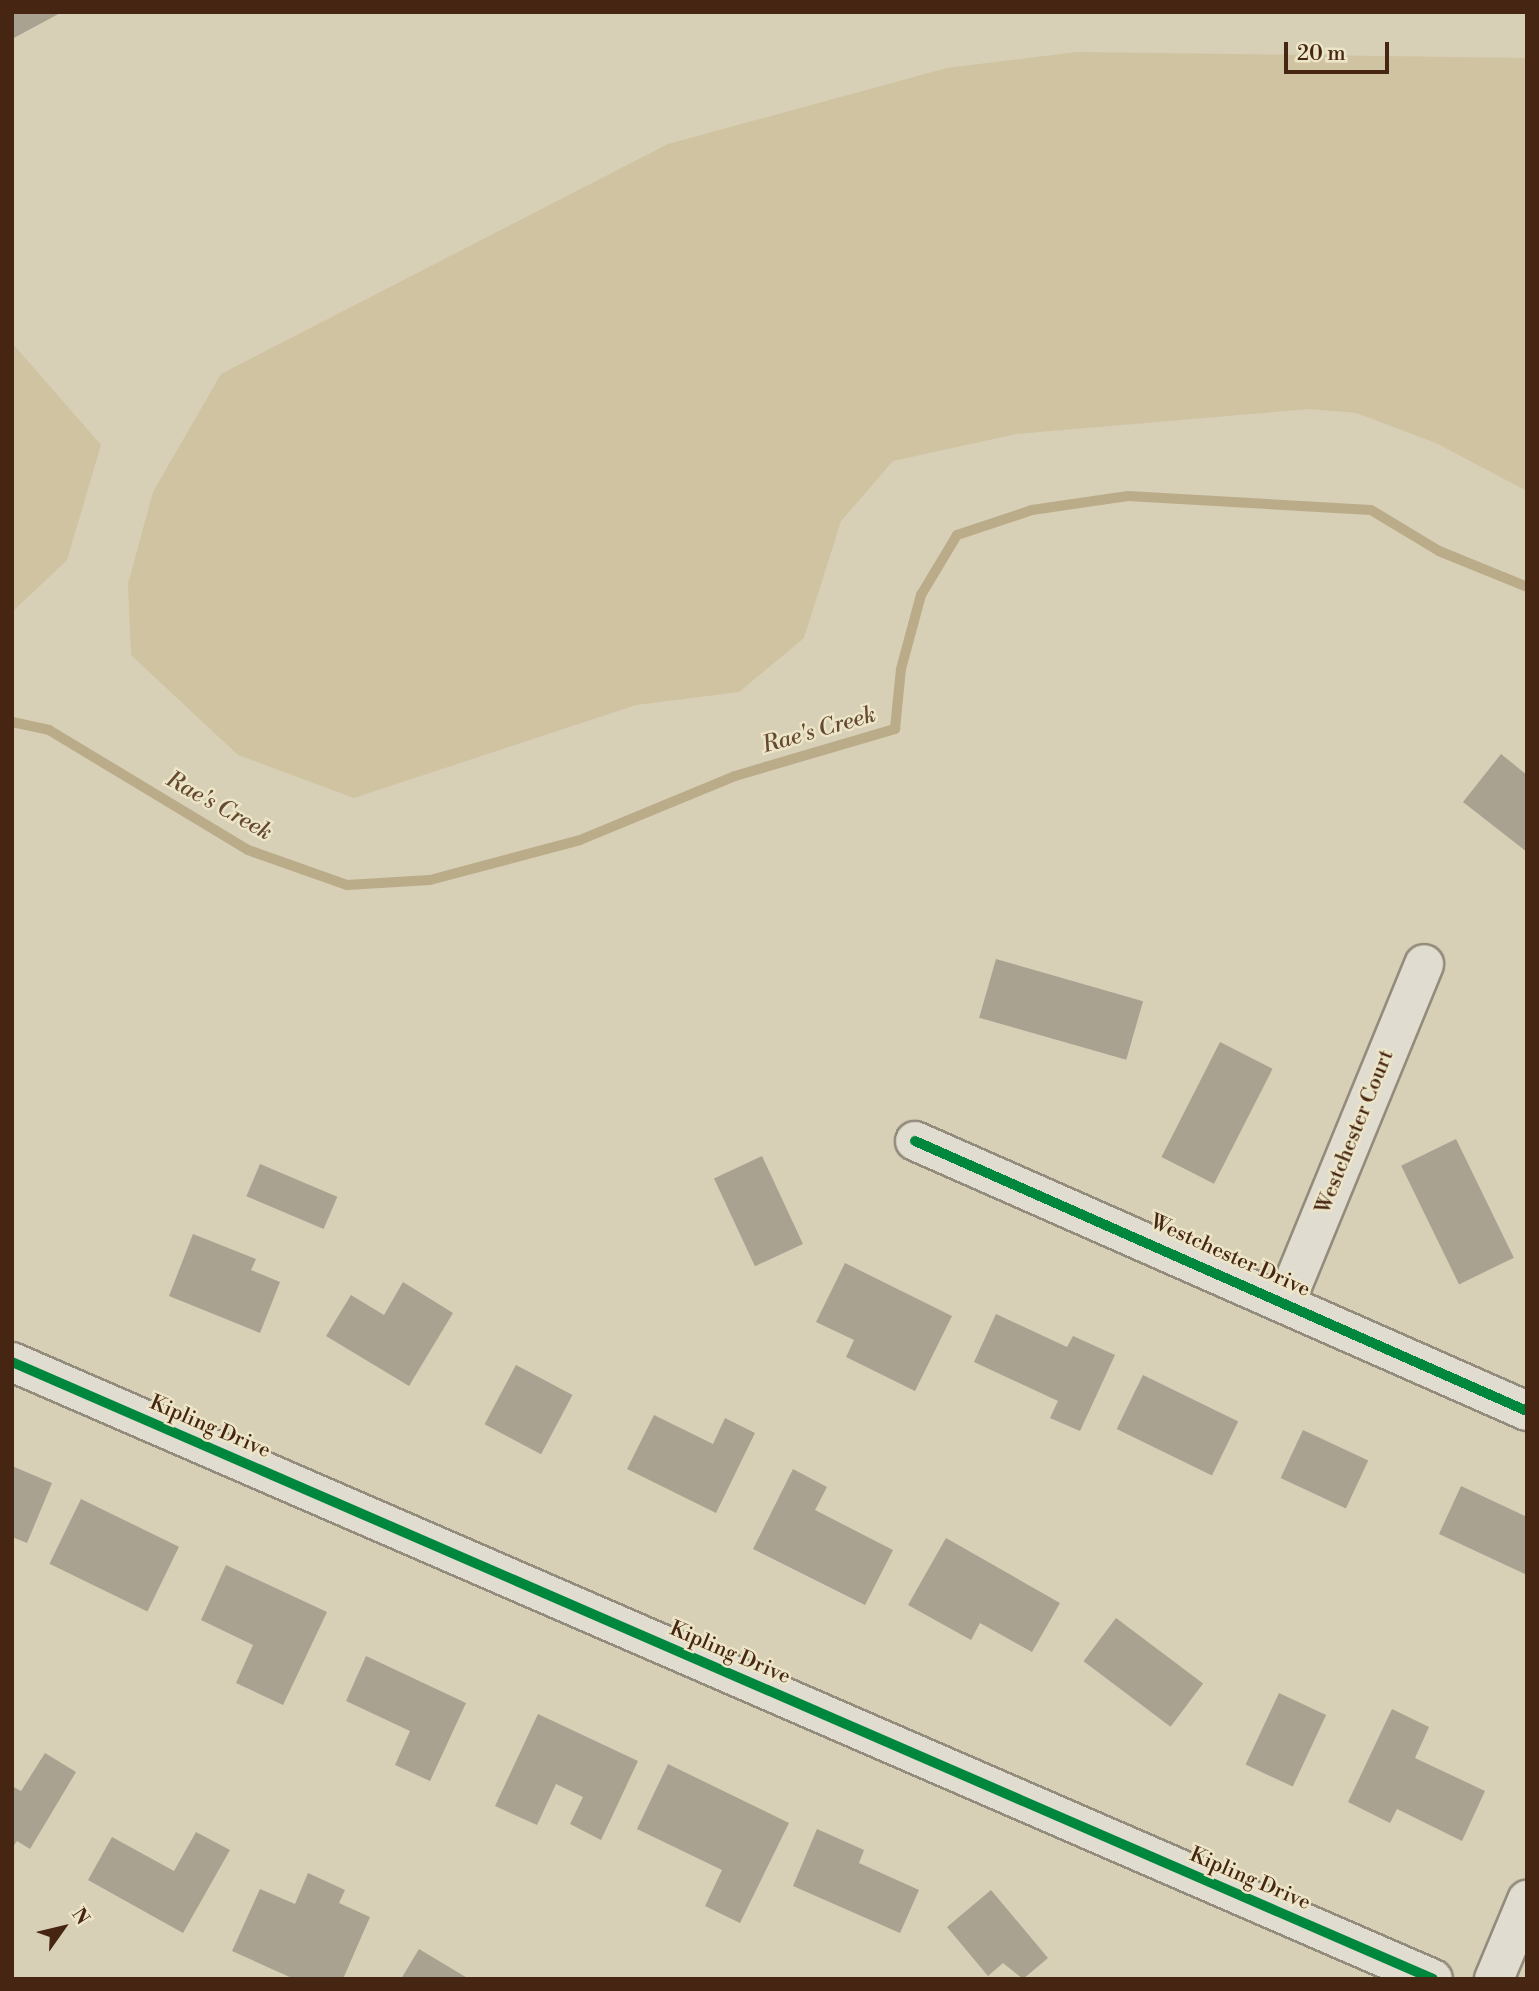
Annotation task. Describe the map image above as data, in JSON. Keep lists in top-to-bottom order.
{
  "streets": {
    "street": ["Westchester Court", "Westchester Drive", "Kipling Drive"]
  },
  "crossings": [
    ["Westchester Court", "Westchester Drive"]
  ],
  "water": ["Rae's Creek"],
  "scale_bar": "20 m",
  "north": "top right"
}
